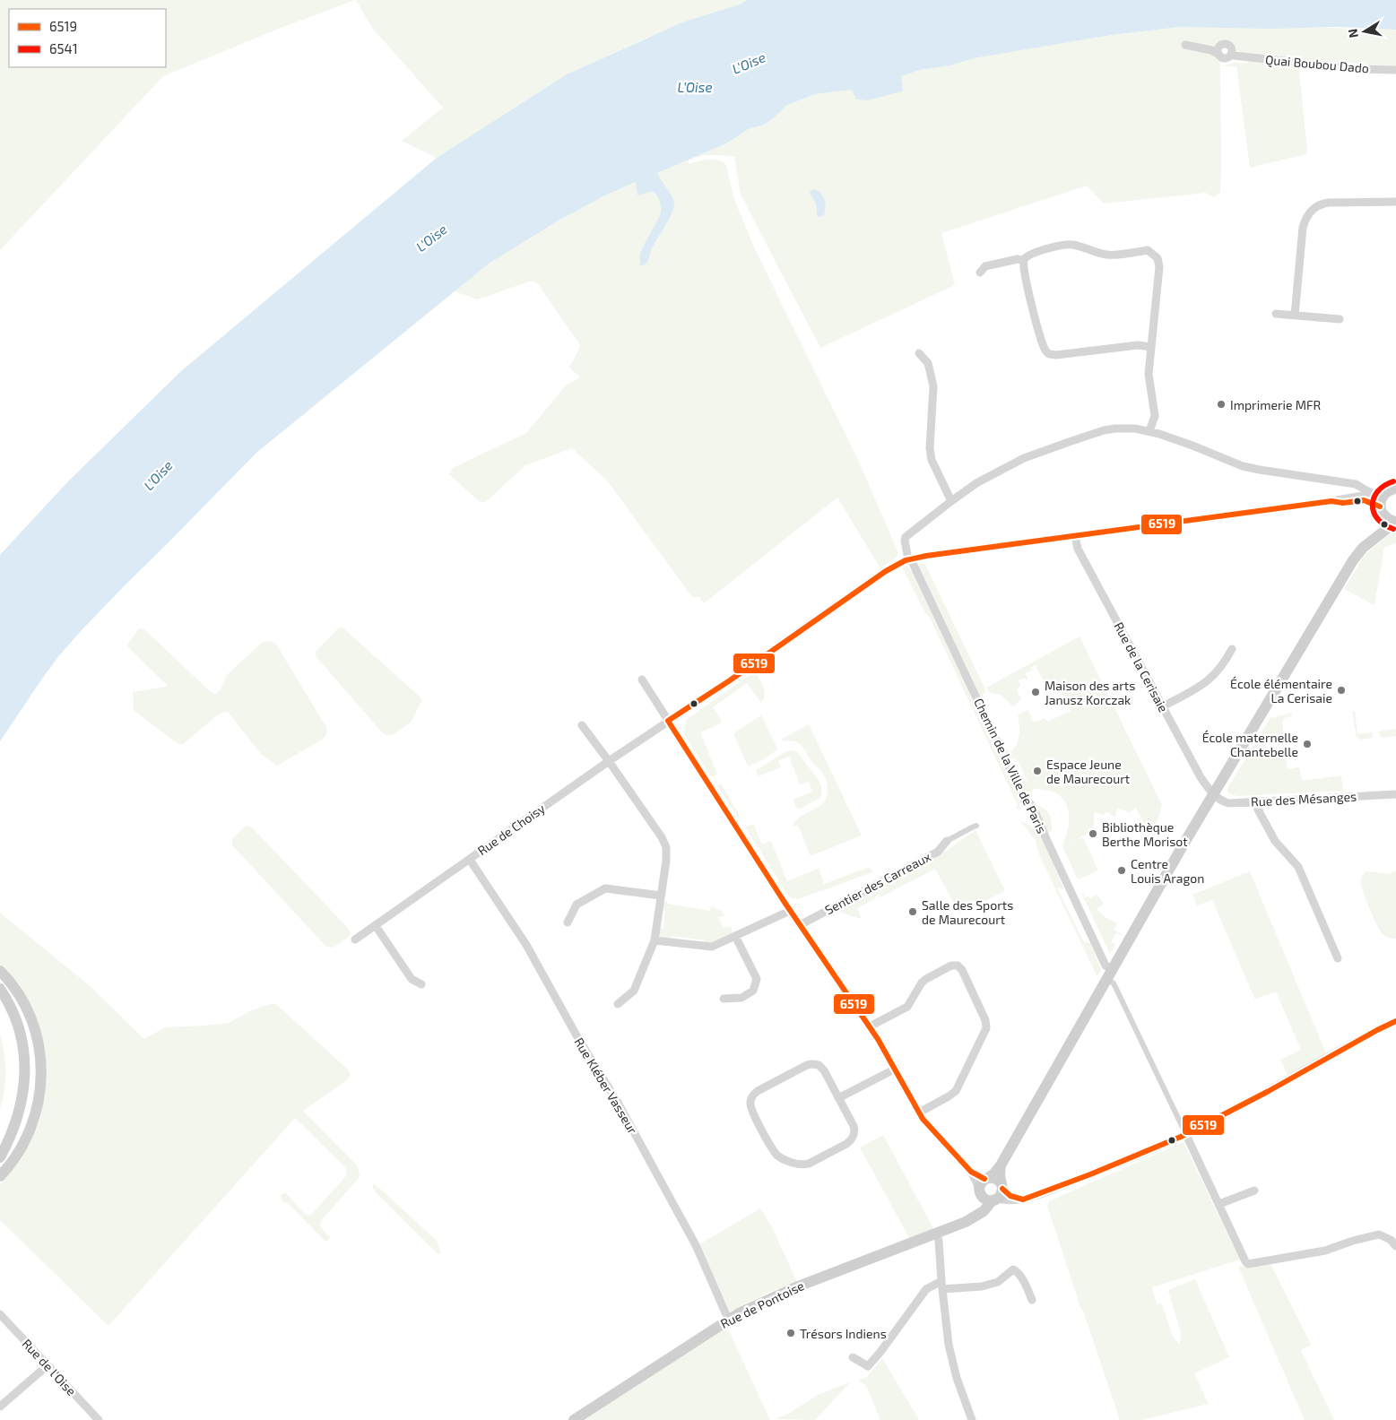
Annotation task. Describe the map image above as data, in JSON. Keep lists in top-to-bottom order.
{
  "streets": {
    "main road": ["Rue de Pontoise"],
    "street": [
      "Quai Boubou Dado",
      "Rue de la Cerisaie",
      "Chemin de la Ville de Paris",
      "Rue des Mésanges",
      "Rue de Choisy",
      "Sentier des Carreaux",
      "Rue Kléber Vasseur",
      "Rue de l'Oise"
    ]
  },
  "crossings": [
    ["Rue de la Cerisaie", "Rue des Mésanges"],
    ["Rue de la Cerisaie", "Rue de Choisy"],
    ["Chemin de la Ville de Paris", "Rue de Choisy"],
    ["Rue de Choisy", "Rue Kléber Vasseur"],
    ["Rue Kléber Vasseur", "Rue de Pontoise"]
  ],
  "water": ["L'Oise", "L’Oise"],
  "places": [
    "Imprimerie MFR",
    "École élémentaire La Cerisaie",
    "Maison des arts Janusz Korczak",
    "École maternelle Chantebelle",
    "Espace Jeune de Maurecourt",
    "Bibliothèque Berthe Morisot",
    "Centre Louis Aragon",
    "Salle des Sports de Maurecourt",
    "Trésors Indiens"
  ],
  "lines": ["transit line 6541", "transit line 6519"],
  "legend": ["6519", "6541"],
  "north": "left"
}
